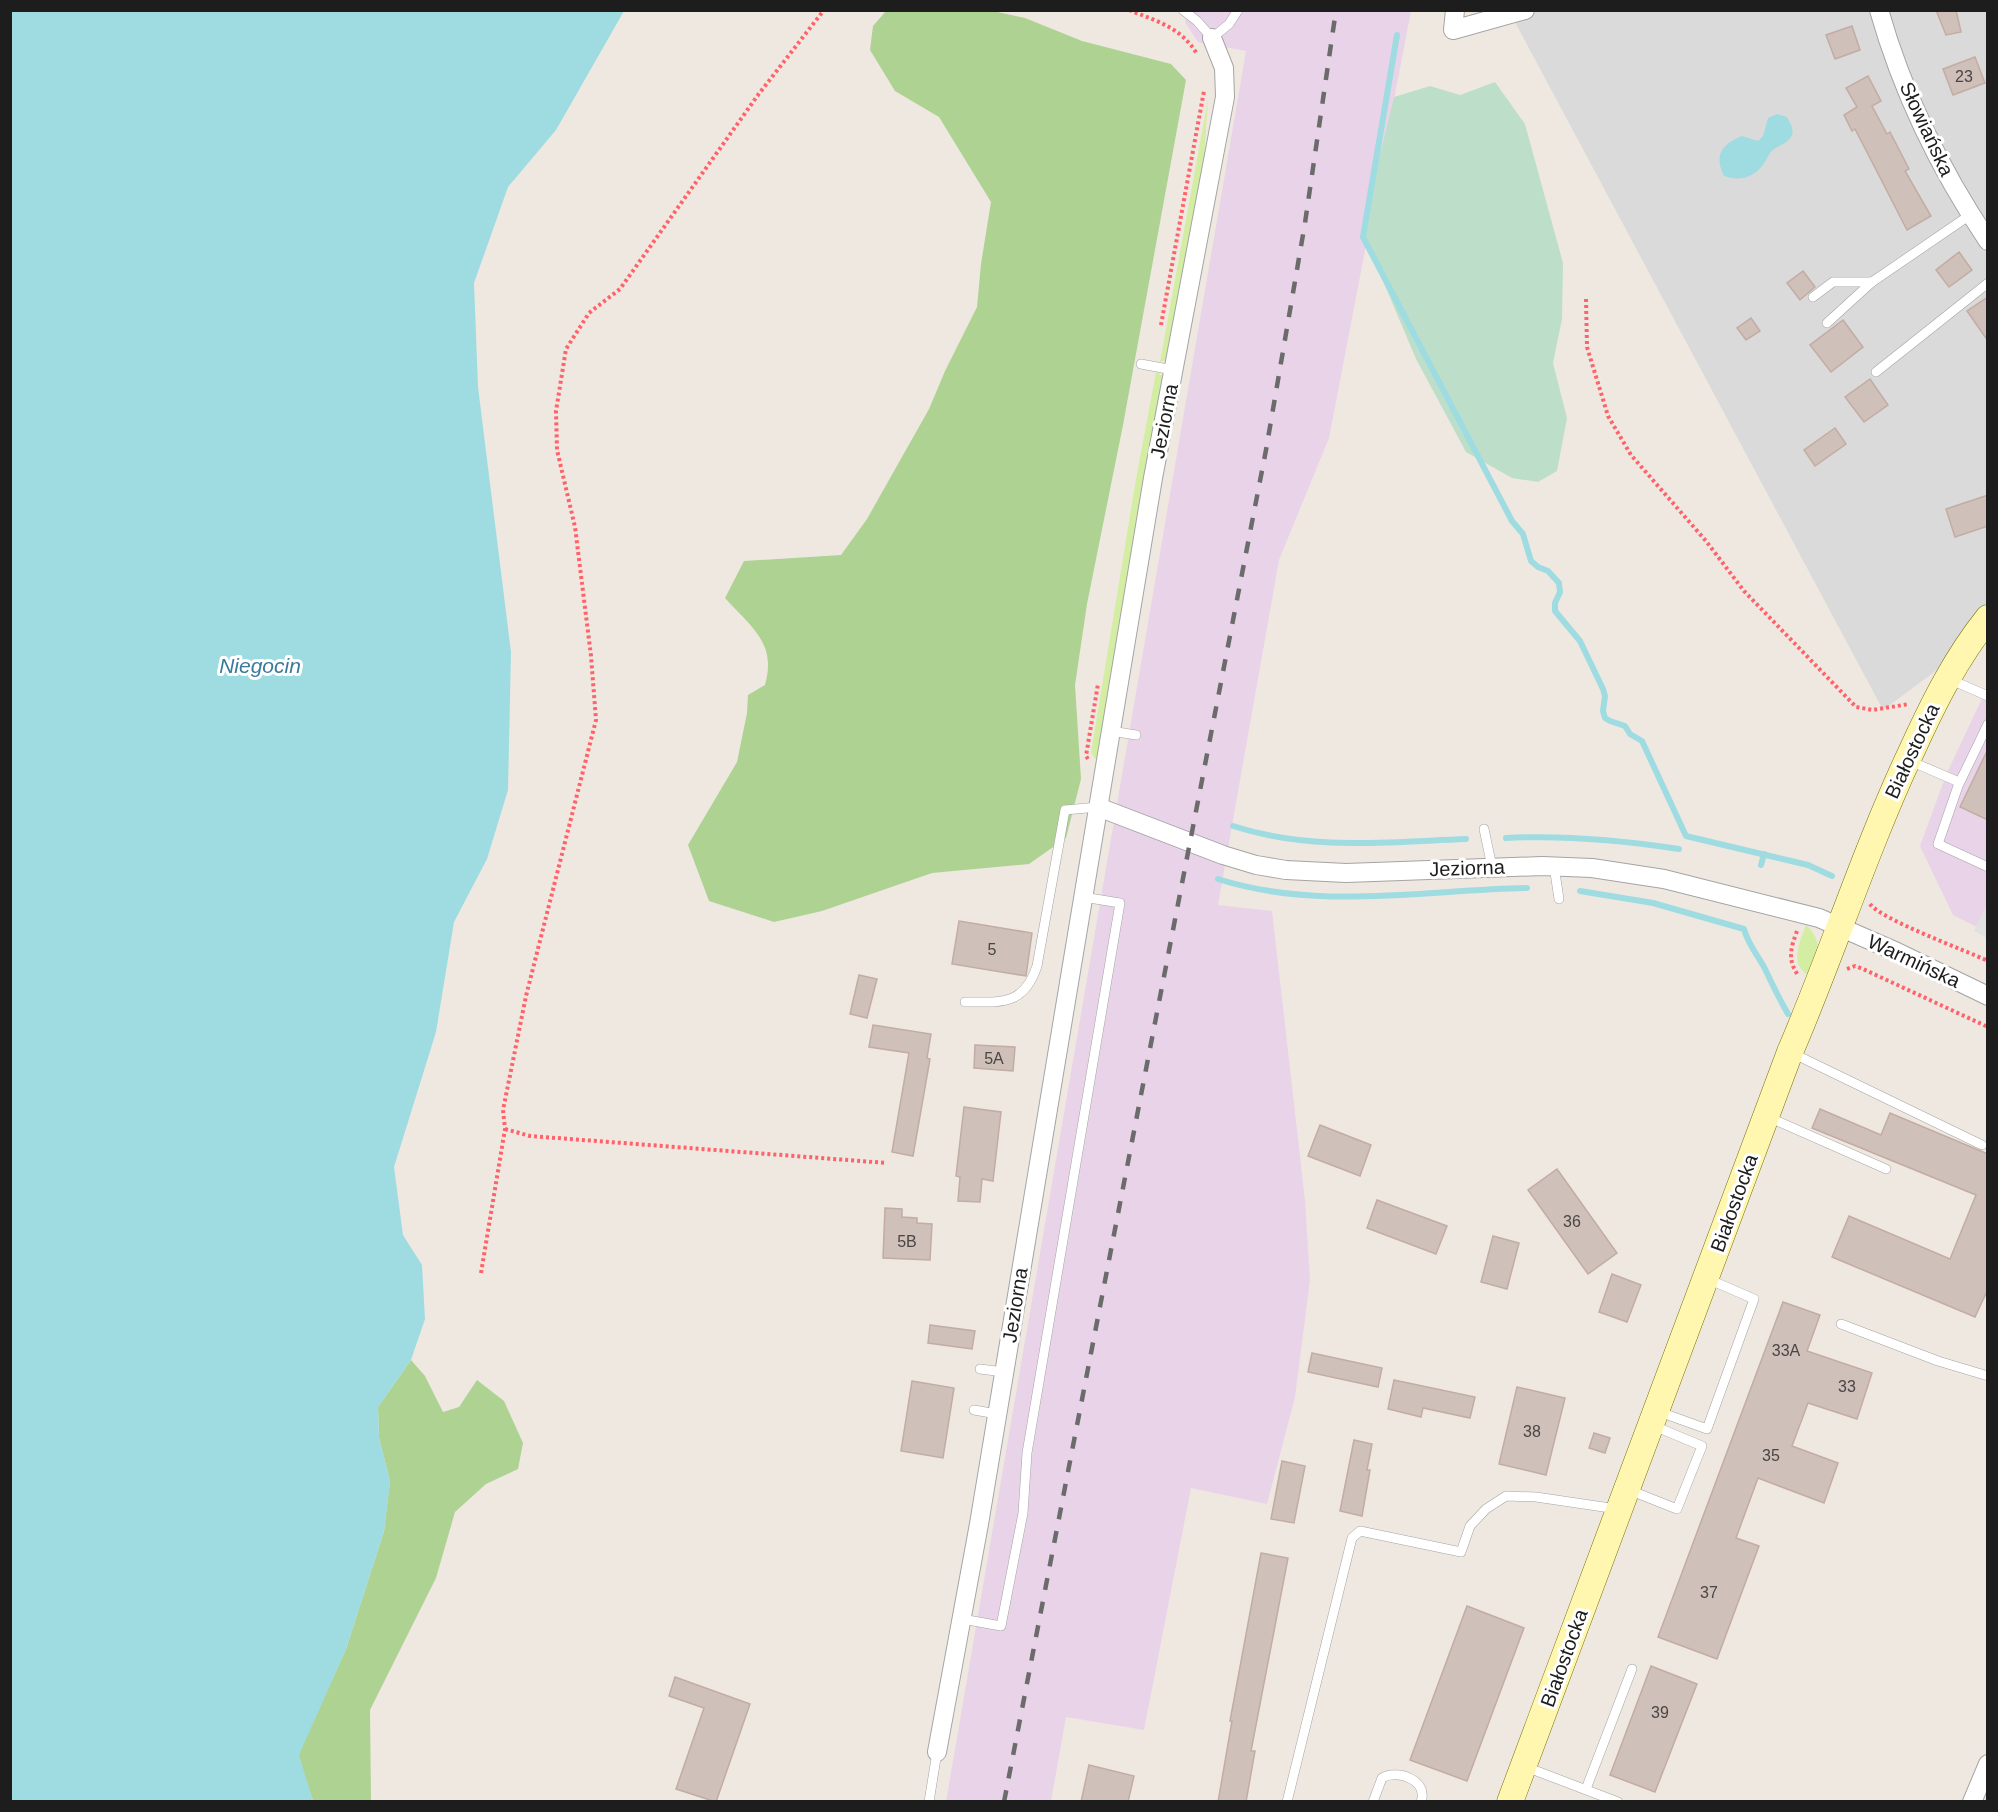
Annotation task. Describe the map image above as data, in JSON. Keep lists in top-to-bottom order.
{
  "streets": {
    "street": [
      "Słowiańska",
      "Jeziorna",
      "Białostocka",
      "Warmińska"
    ]
  },
  "crossings": [
    ["Jeziorna", "Białostocka"],
    ["Jeziorna", "Warmińska"],
    ["Białostocka", "Warmińska"]
  ],
  "water": ["Niegocin"],
  "house_numbers": [
    "23",
    "5",
    "5A",
    "36",
    "5B",
    "33A",
    "33",
    "38",
    "35",
    "37",
    "39"
  ]
}
